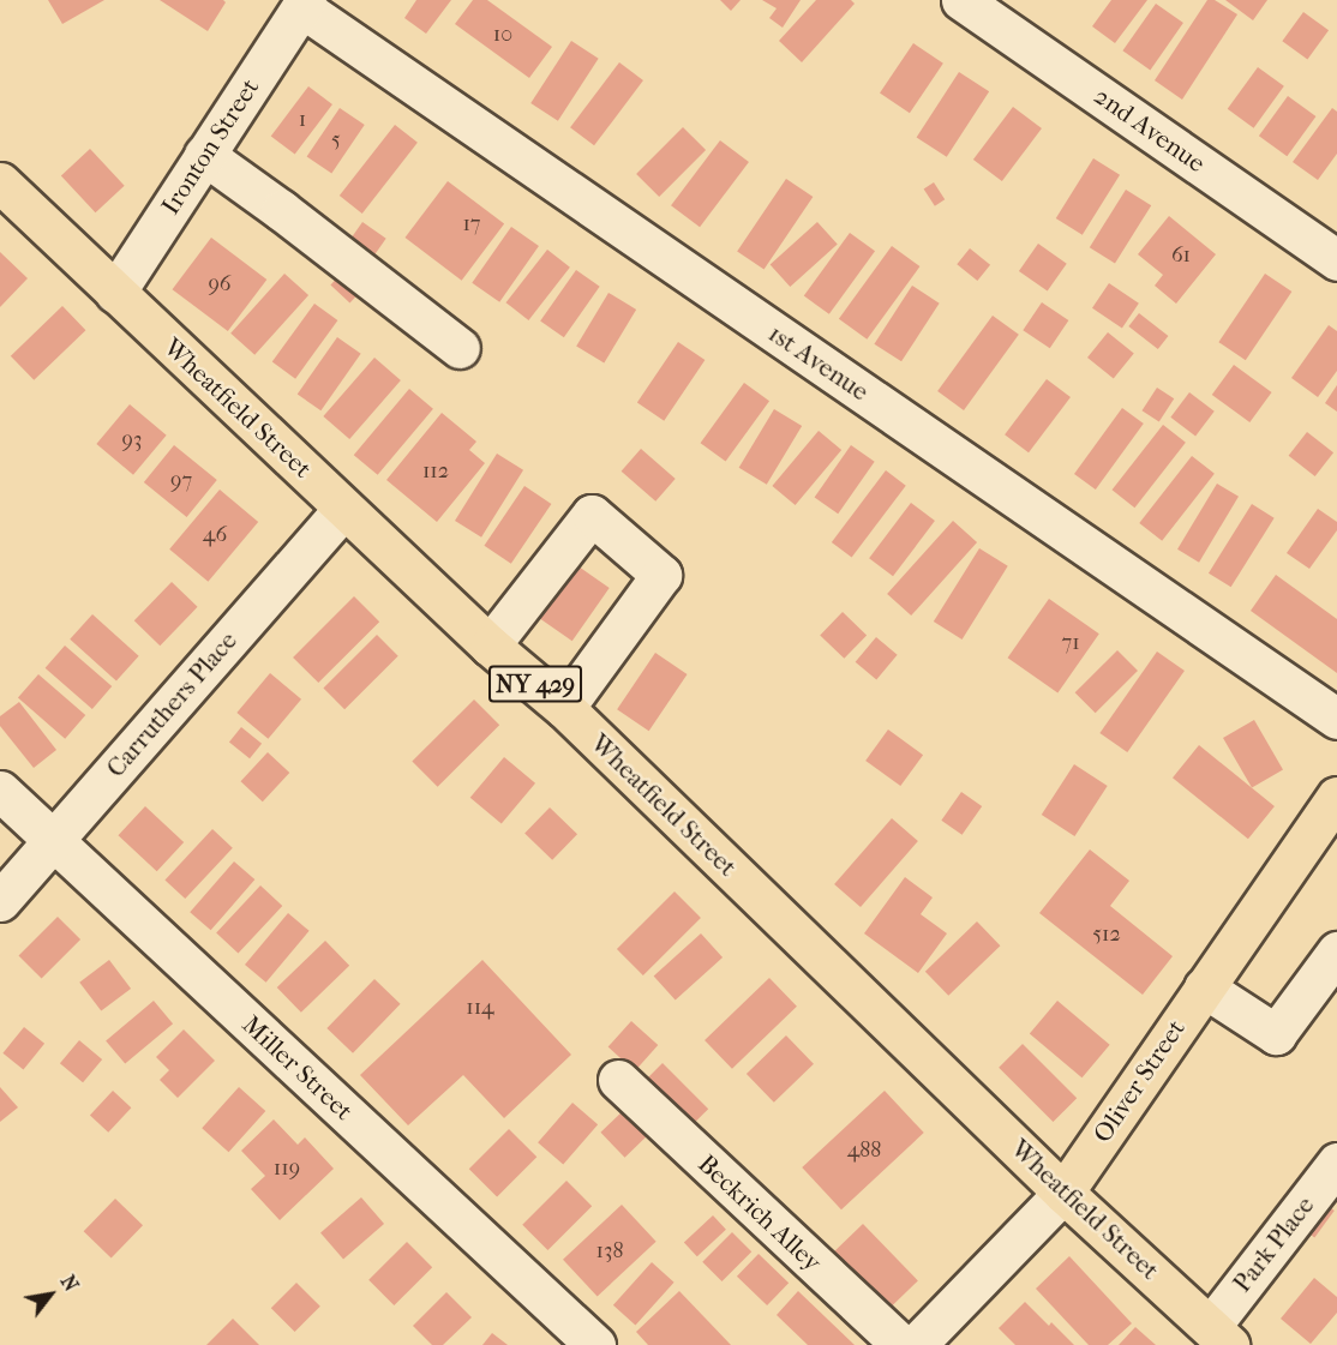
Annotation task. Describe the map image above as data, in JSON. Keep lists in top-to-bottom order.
{
  "streets": {
    "main road": ["Wheatfield Street", "NY 429", "Oliver Street"],
    "street": [
      "2nd Avenue",
      "Ironton Street",
      "1st Avenue",
      "Carruthers Place",
      "Miller Street",
      "Beckrich Alley",
      "Park Place"
    ]
  },
  "crossings": [
    ["Ironton Street", "1st Avenue"],
    ["Ironton Street", "Wheatfield Street"],
    ["Wheatfield Street", "Carruthers Place"],
    ["Wheatfield Street", "Oliver Street"],
    ["Wheatfield Street", "Park Place"],
    ["Carruthers Place", "Miller Street"]
  ],
  "house_numbers": [
    "10",
    "1",
    "5",
    "17",
    "61",
    "96",
    "93",
    "112",
    "97",
    "46",
    "71",
    "512",
    "114",
    "488",
    "119",
    "138"
  ],
  "north": "top right"
}
